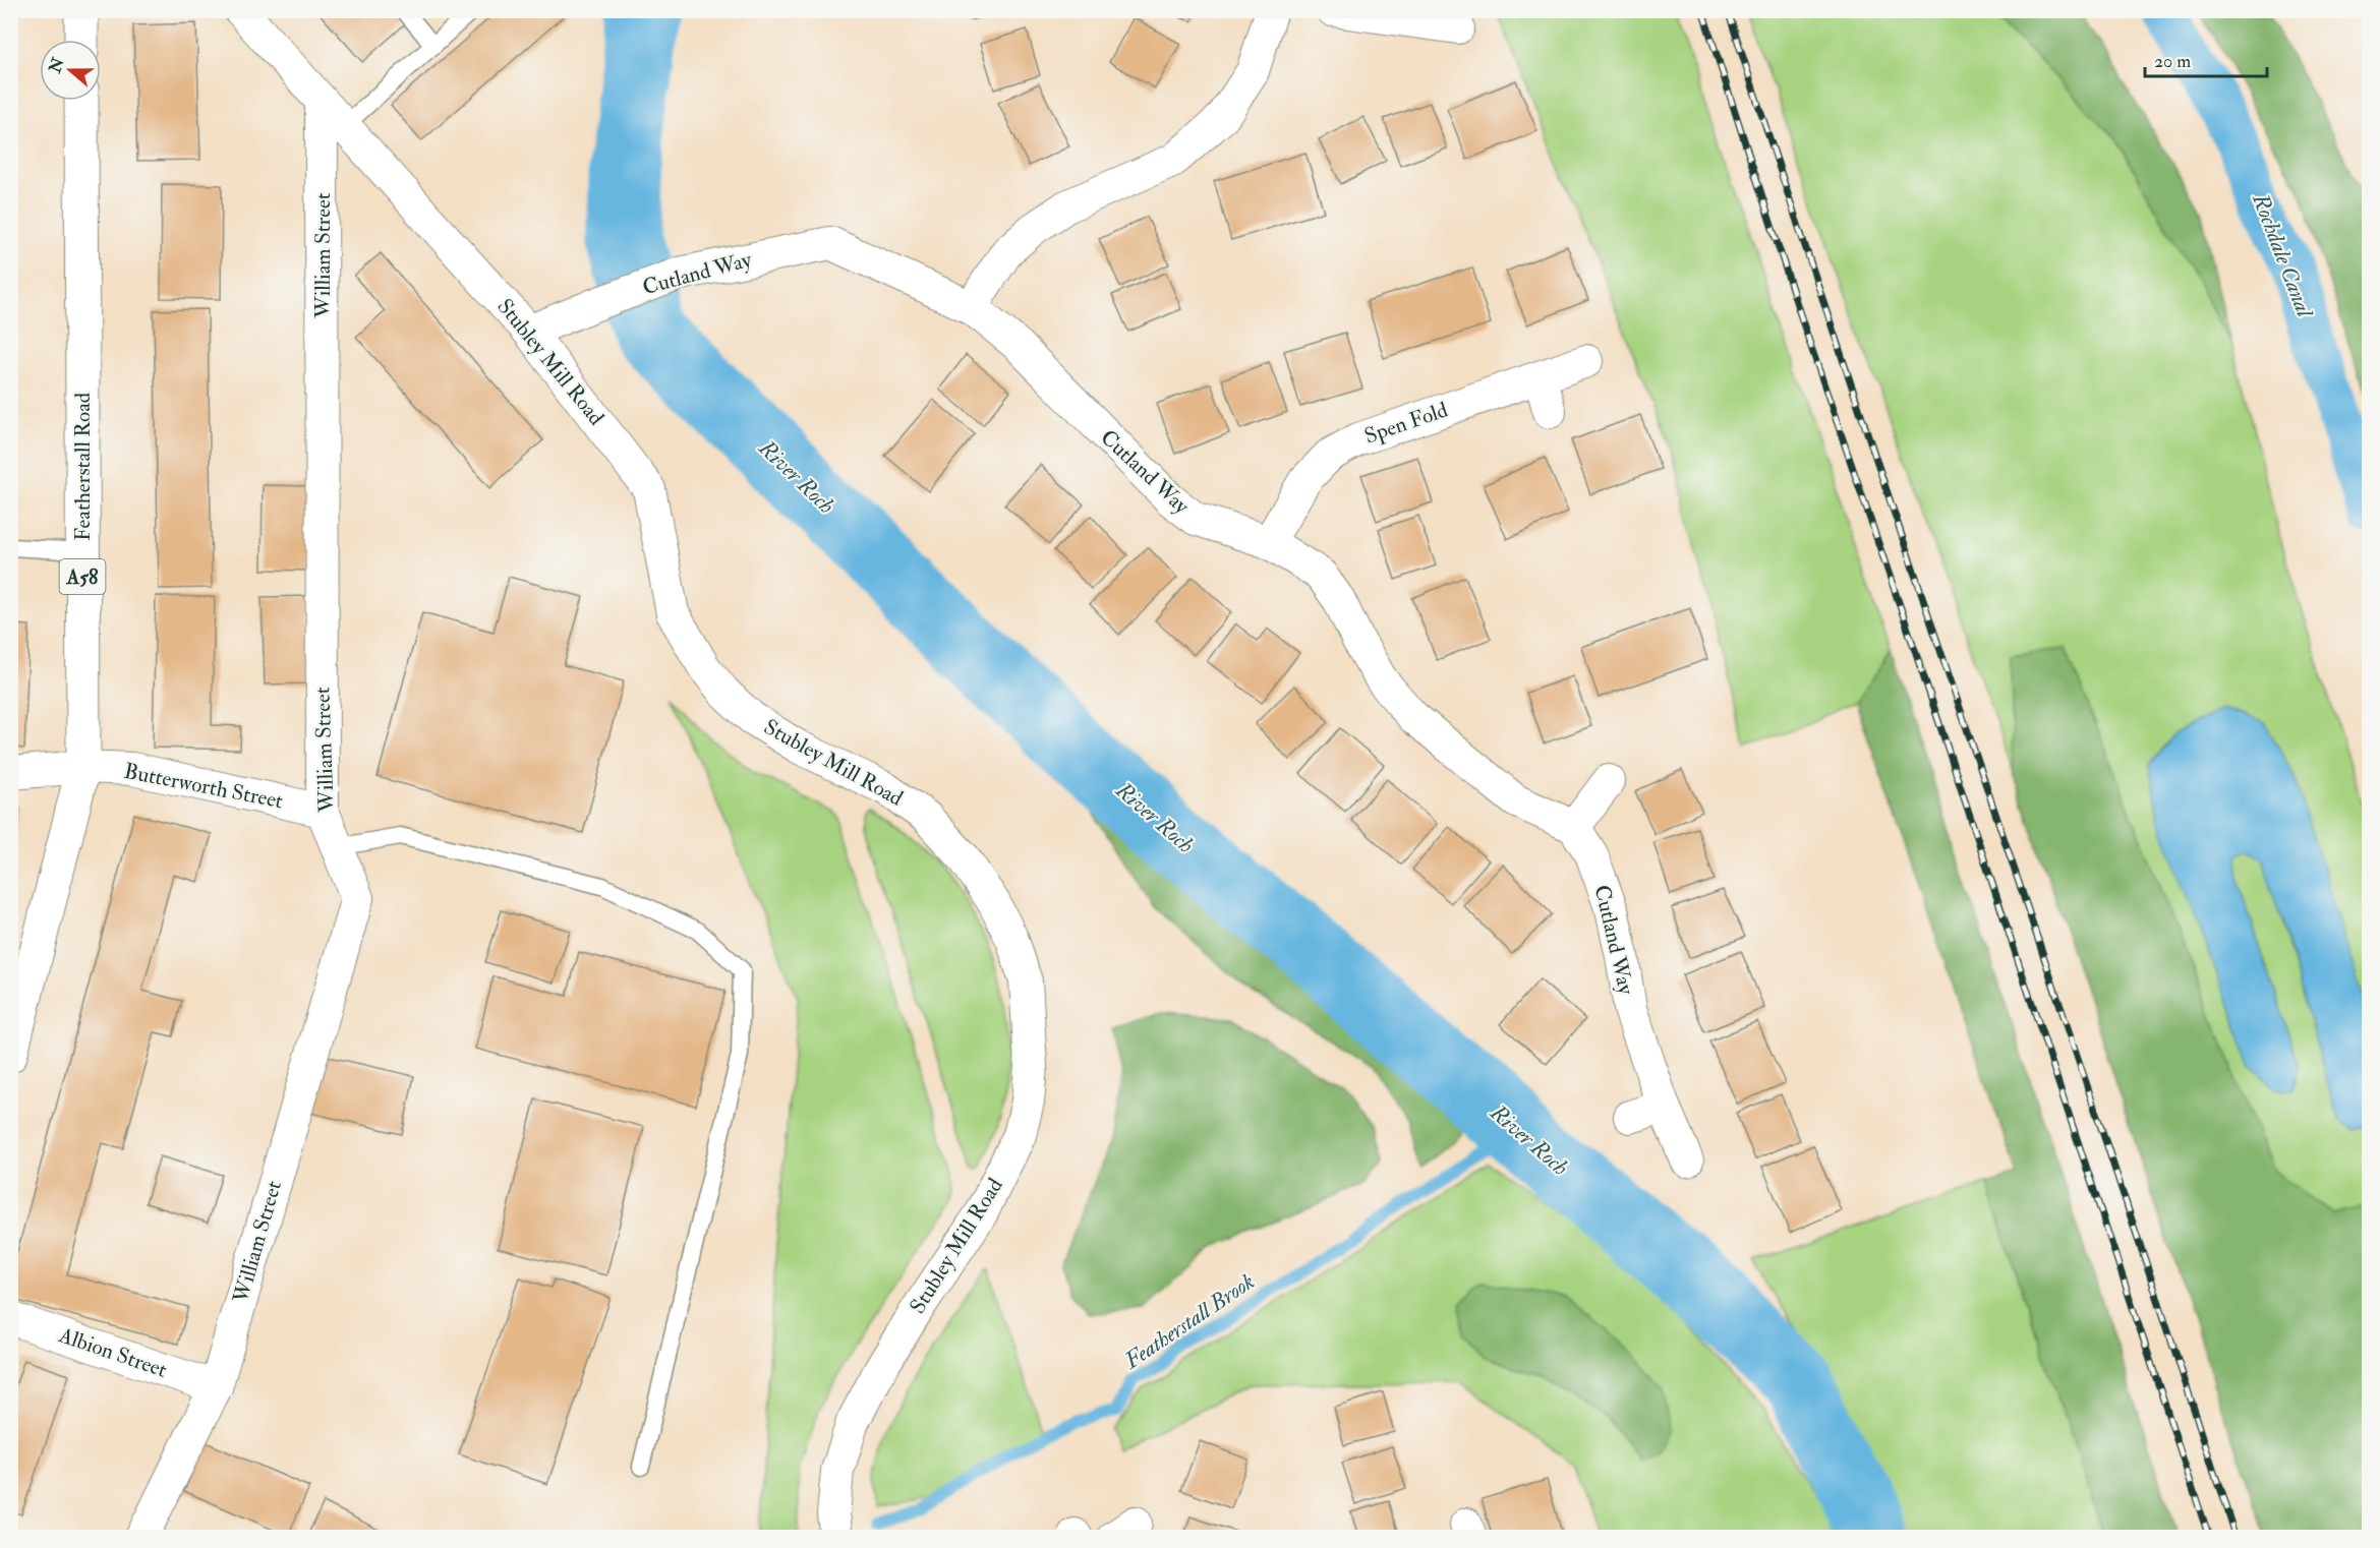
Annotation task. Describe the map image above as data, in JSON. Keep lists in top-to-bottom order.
{
  "streets": {
    "highway": ["Featherstall Road", "A58"],
    "street": [
      "William Street",
      "Cutland Way",
      "Stubley Mill Road",
      "Spen Fold",
      "Butterworth Street",
      "Albion Street"
    ]
  },
  "crossings": [
    ["William Street", "Stubley Mill Road"],
    ["William Street", "Butterworth Street"],
    ["William Street", "Albion Street"],
    ["Cutland Way", "Stubley Mill Road"],
    ["Cutland Way", "Spen Fold"],
    ["Featherstall Road", "Butterworth Street"]
  ],
  "water": ["Rochdale Canal", "River Roch", "Featherstall Brook"],
  "scale_bar": "20 m",
  "north": "left"
}
